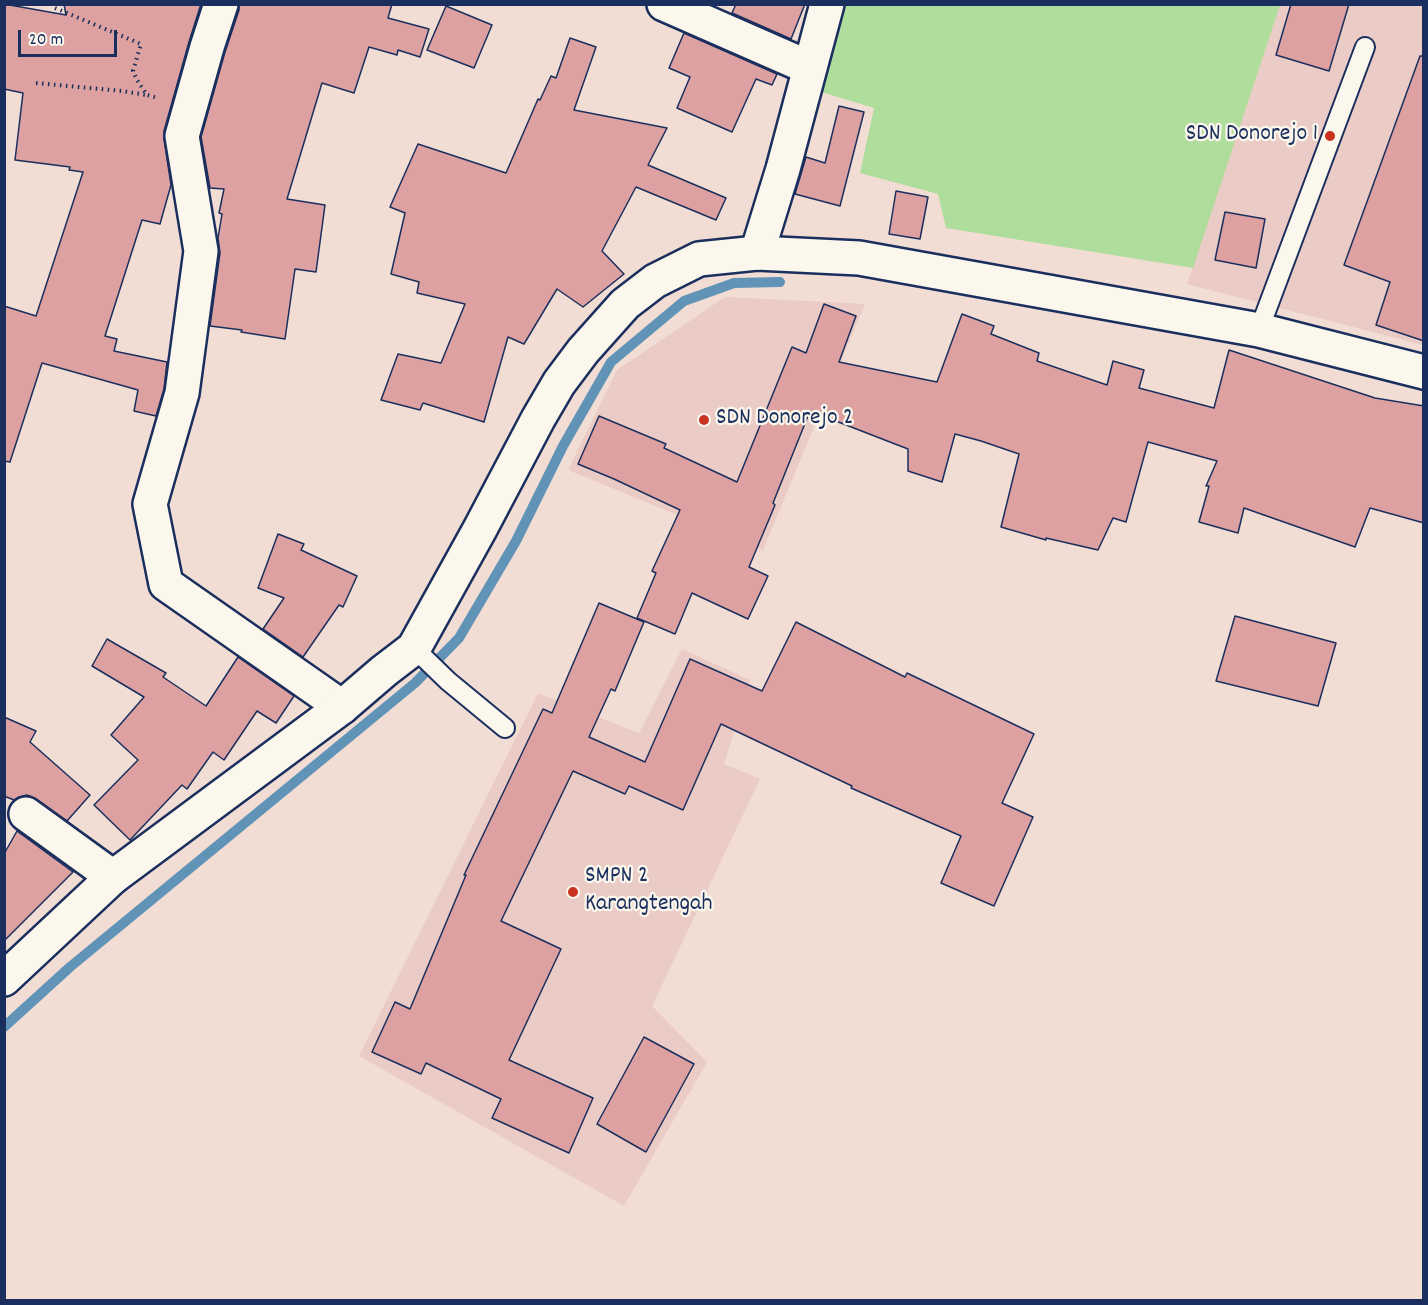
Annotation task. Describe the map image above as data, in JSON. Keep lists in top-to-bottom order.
{
  "places": ["SDN Donorejo 1", "SDN Donorejo 2", "SMPN 2 Karangtengah"],
  "scale_bar": "20 m"
}
